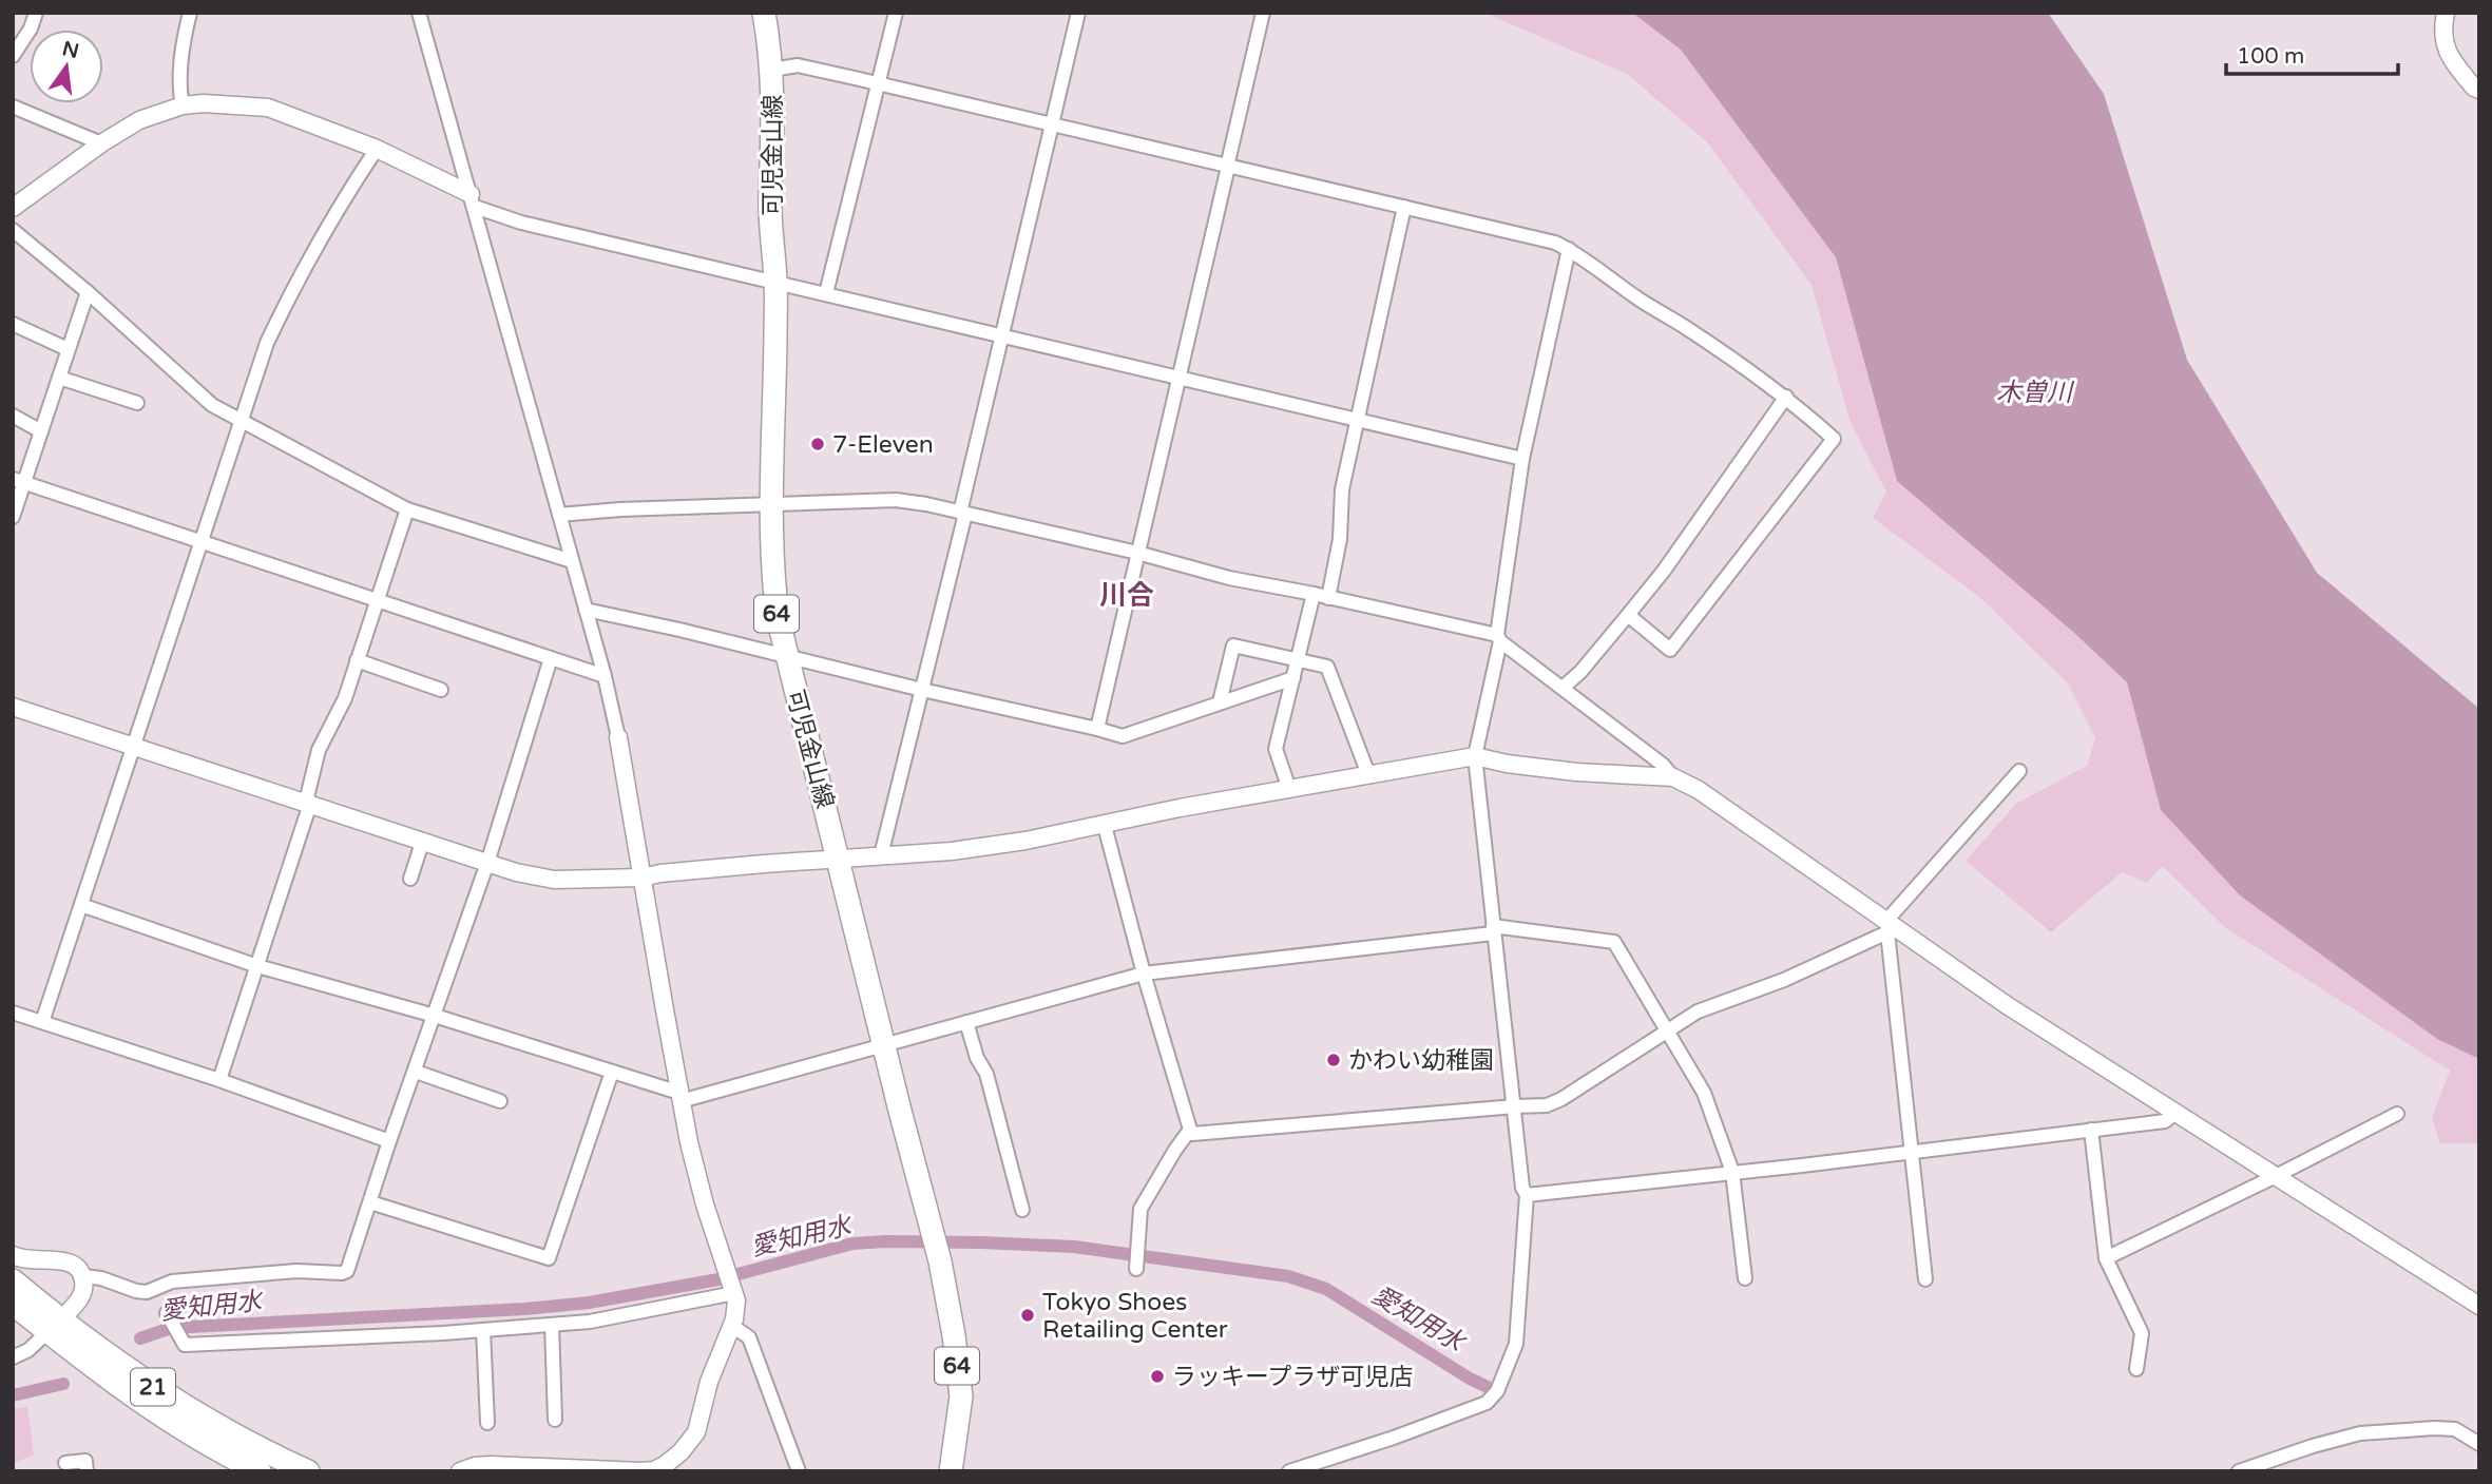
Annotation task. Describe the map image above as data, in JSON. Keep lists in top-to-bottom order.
{
  "streets": {
    "main road": ["可児金山線", "64", "21"]
  },
  "districts": ["川合"],
  "water": ["木曽川", "愛知用水"],
  "places": [
    "7-Eleven",
    "かわい幼稚園",
    "Tokyo Shoes Retailing Center",
    "ラッキープラザ可児店"
  ],
  "scale_bar": "100 m",
  "north": "top"
}
